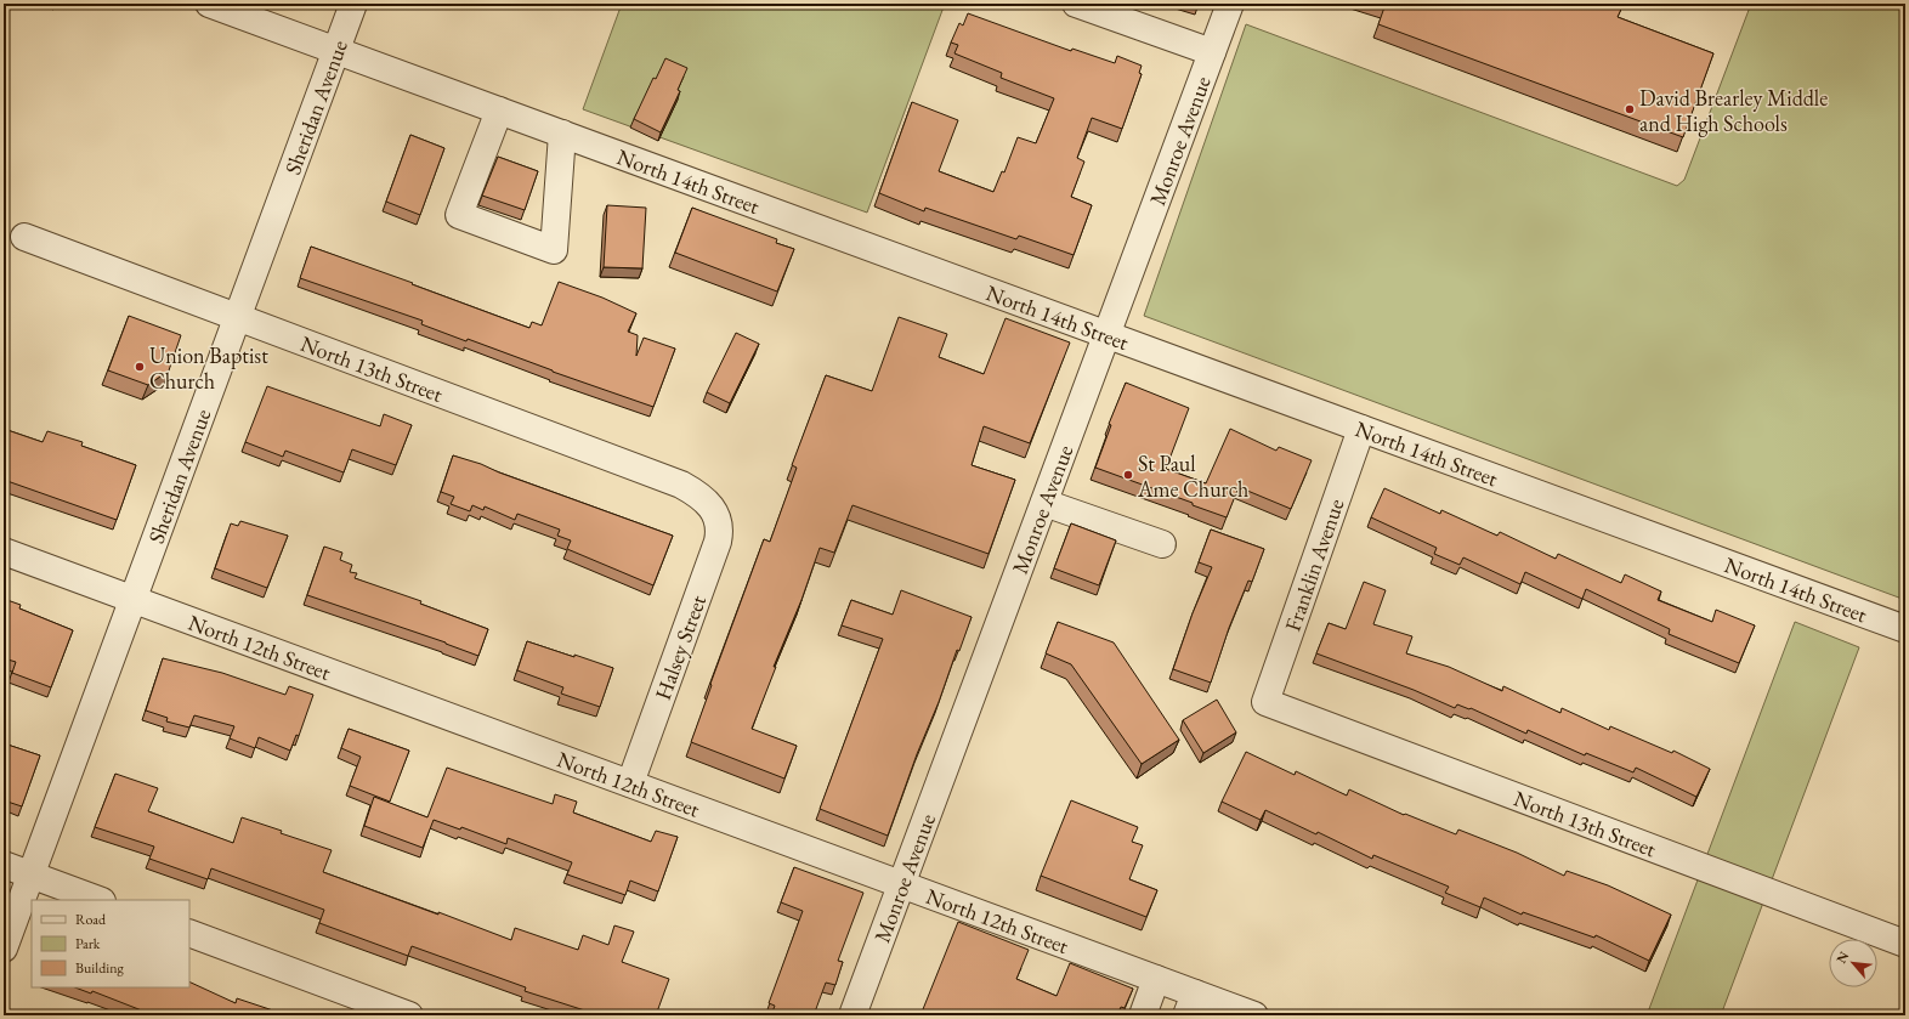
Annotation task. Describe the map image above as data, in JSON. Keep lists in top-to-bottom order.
{
  "streets": {
    "street": [
      "Sheridan Avenue",
      "Monroe Avenue",
      "North 14th Street",
      "North 13th Street",
      "Franklin Avenue",
      "North 12th Street",
      "Halsey Street"
    ]
  },
  "crossings": [
    ["Sheridan Avenue", "North 14th Street"],
    ["Sheridan Avenue", "North 13th Street"],
    ["Sheridan Avenue", "North 12th Street"],
    ["Monroe Avenue", "North 14th Street"],
    ["Monroe Avenue", "North 12th Street"],
    ["North 14th Street", "Franklin Avenue"],
    ["North 13th Street", "Franklin Avenue"],
    ["North 13th Street", "Halsey Street"],
    ["North 12th Street", "Halsey Street"]
  ],
  "places": ["David Brearley Middle and High Schools", "Union Baptist Church", "St Paul Ame Church"],
  "legend": ["Road", "Park", "Building"],
  "north": "top left"
}
